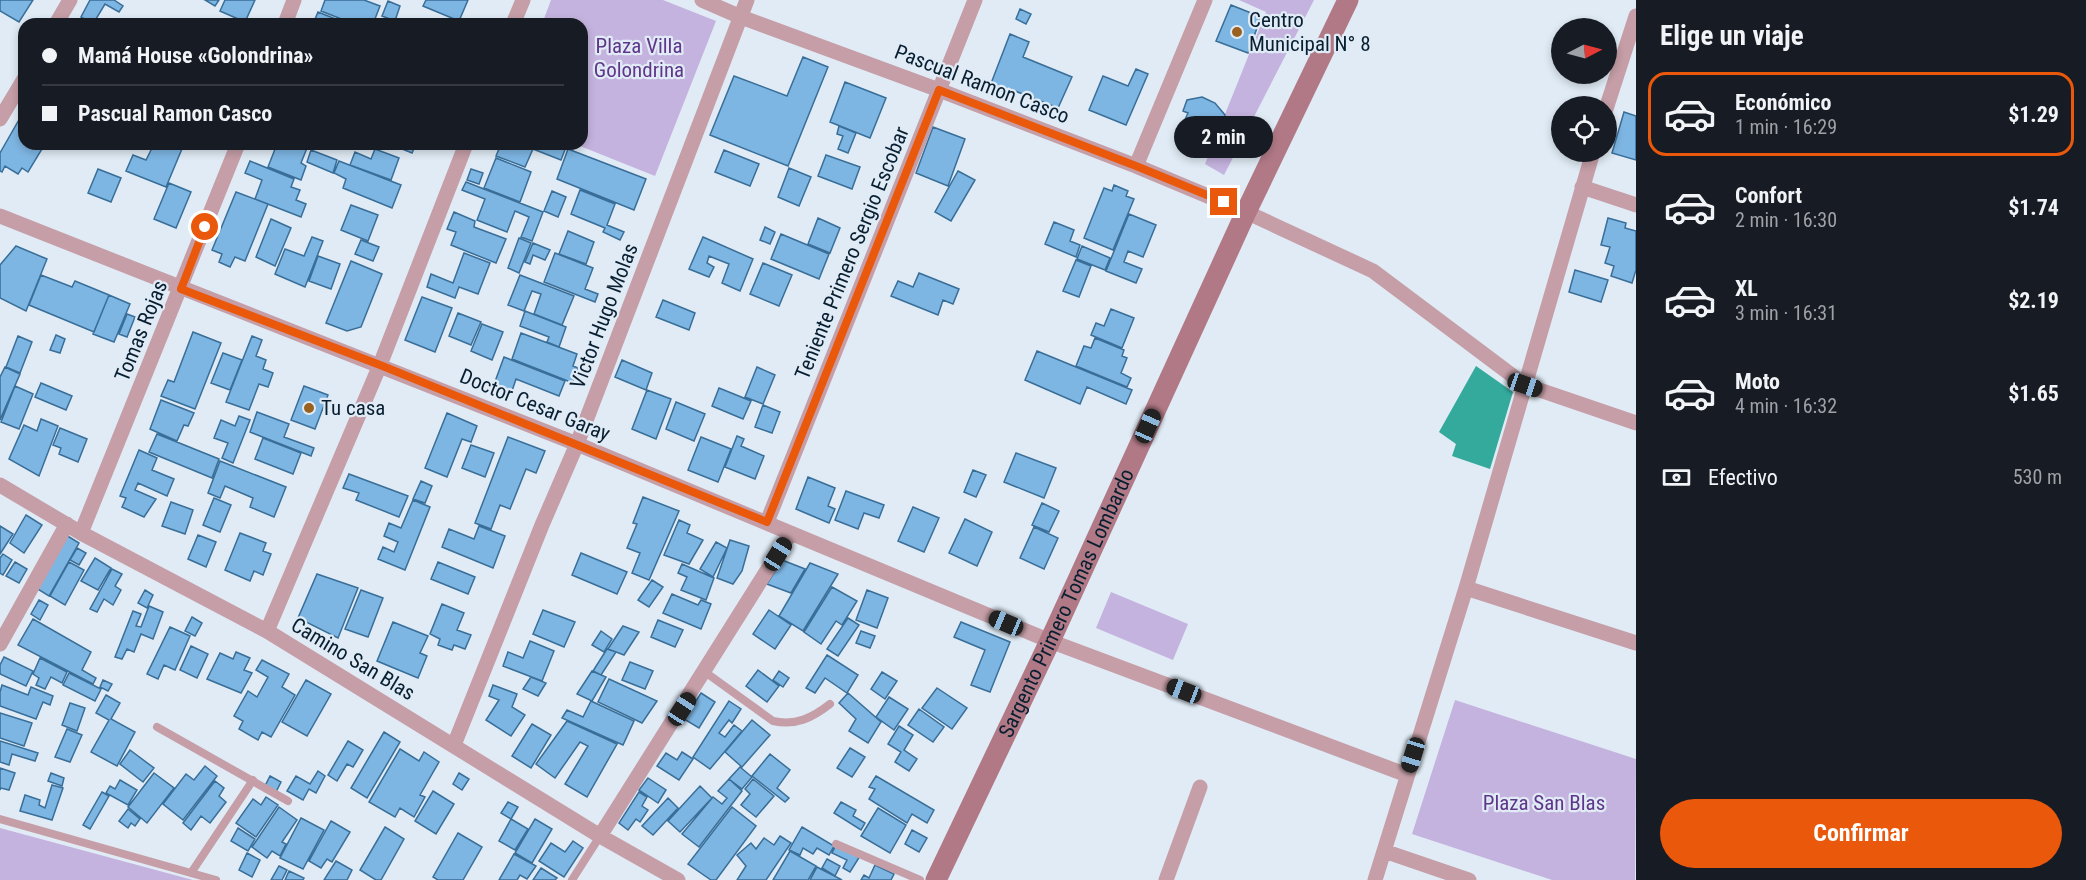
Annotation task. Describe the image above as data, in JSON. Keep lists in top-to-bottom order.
{
  "streets": {
    "street": [
      "Pascual Ramon Casco",
      "Teniente Primero Sergio Escobar",
      "Victor Hugo Molas",
      "Tomas Rojas",
      "Doctor Cesar Garay",
      "Sargento Primero Tomas Lombardo",
      "Camino San Blas"
    ]
  },
  "crossings": [
    ["Pascual Ramon Casco", "Teniente Primero Sergio Escobar"],
    ["Pascual Ramon Casco", "Victor Hugo Molas"],
    ["Pascual Ramon Casco", "Sargento Primero Tomas Lombardo"],
    ["Teniente Primero Sergio Escobar", "Doctor Cesar Garay"],
    ["Victor Hugo Molas", "Doctor Cesar Garay"],
    ["Victor Hugo Molas", "Camino San Blas"],
    ["Tomas Rojas", "Doctor Cesar Garay"],
    ["Tomas Rojas", "Camino San Blas"],
    ["Doctor Cesar Garay", "Sargento Primero Tomas Lombardo"]
  ],
  "parks": ["Plaza Villa Golondrina", "Plaza San Blas"],
  "places": ["Centro Municipal N° 8", "Tu casa"],
  "north": "right",
  "page": {
    "heading": "Elige un viaje",
    "banner": ["Mamá House «Golondrina»", "Pascual Ramon Casco"],
    "list": [
      {
        "name": "Económico",
        "note": "1 min · 16:29",
        "value": "$1.29"
      },
      {
        "name": "Confort",
        "note": "2 min · 16:30",
        "value": "$1.74"
      },
      {
        "name": "XL",
        "note": "3 min · 16:31",
        "value": "$2.19"
      },
      {
        "name": "Moto",
        "note": "4 min · 16:32",
        "value": "$1.65"
      }
    ],
    "bubble": "2 min",
    "pay": ["Efectivo", "530 m"],
    "buttons": "Confirmar"
  }
}
